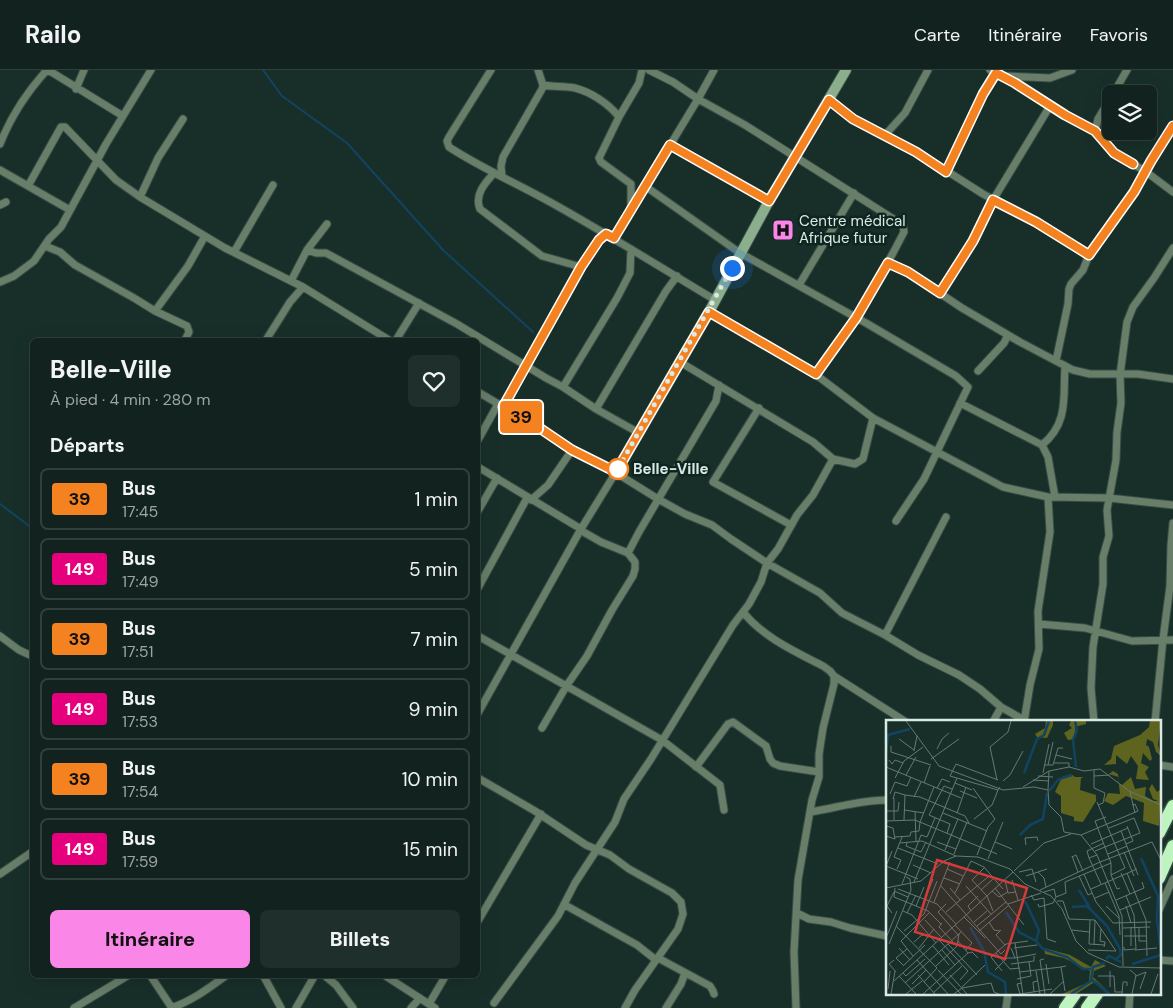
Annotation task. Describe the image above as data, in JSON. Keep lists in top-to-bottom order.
{
  "places": {
    "hospital": ["Centre médical Afrique futur"],
    "other": ["Belle-Ville"]
  },
  "lines": ["bus line 39"],
  "page": {
    "header": "Railo",
    "nav": ["Carte", "Itinéraire", "Favoris"],
    "on_map": "39",
    "heading": [
      ["Belle-Ville", "À pied · 4 min · 280 m"],
      "Départs"
    ],
    "list": [
      {
        "mark": "39",
        "name": "Bus",
        "note": "17:45",
        "value": "1 min"
      },
      {
        "mark": "149",
        "name": "Bus",
        "note": "17:49",
        "value": "5 min"
      },
      {
        "mark": "39",
        "name": "Bus",
        "note": "17:51",
        "value": "7 min"
      },
      {
        "mark": "149",
        "name": "Bus",
        "note": "17:53",
        "value": "9 min"
      },
      {
        "mark": "39",
        "name": "Bus",
        "note": "17:54",
        "value": "10 min"
      },
      {
        "mark": "149",
        "name": "Bus",
        "note": "17:59",
        "value": "15 min"
      }
    ],
    "buttons": ["Itinéraire", "Billets"]
  }
}
